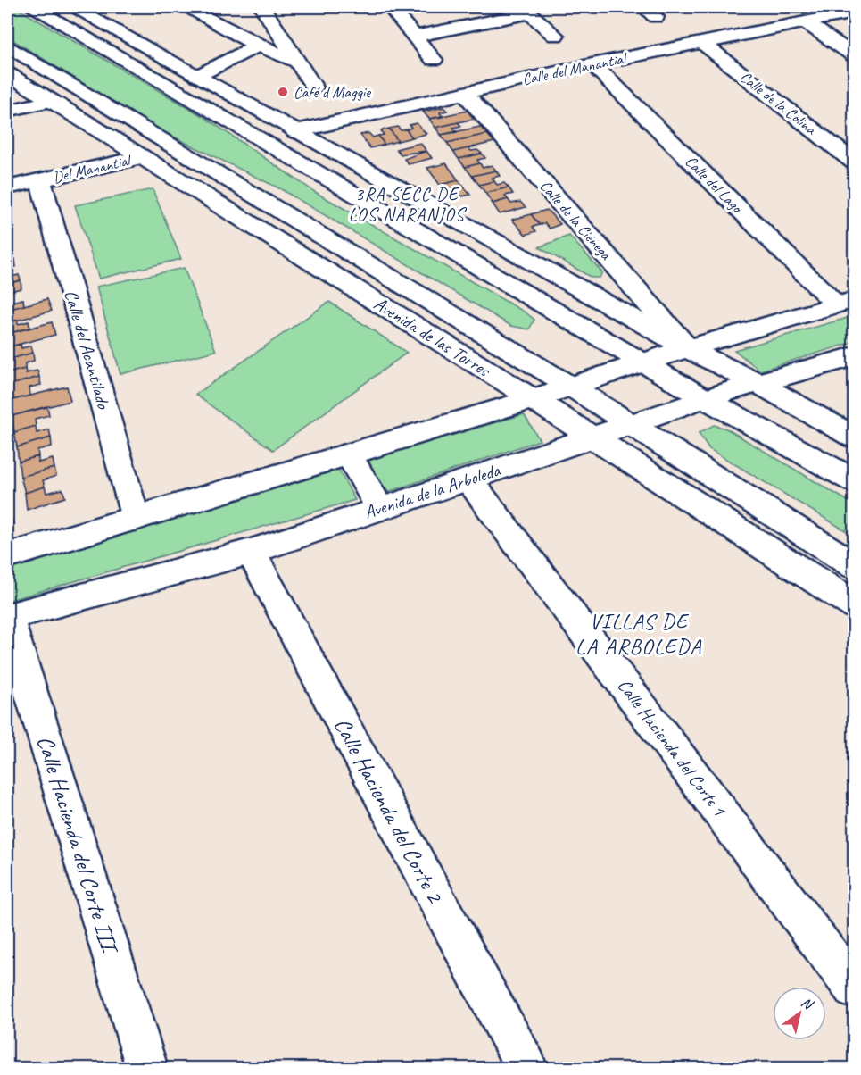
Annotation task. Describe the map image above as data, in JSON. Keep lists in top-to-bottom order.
{
  "streets": {
    "street": [
      "Calle del Manantial",
      "Calle de la Colina",
      "Del Manantial",
      "Calle del Lago",
      "Calle de la Ciénega",
      "Avenida de las Torres",
      "Calle del Acantilado",
      "Avenida de la Arboleda",
      "Calle Hacienda del Corte 1",
      "Calle Hacienda del Corte 2",
      "Calle Hacienda del Corte III"
    ]
  },
  "crossings": [
    ["Calle del Manantial", "Calle de la Colina"],
    ["Calle del Manantial", "Calle del Lago"],
    ["Calle del Manantial", "Calle de la Ciénega"],
    ["Del Manantial", "Avenida de las Torres"],
    ["Del Manantial", "Calle del Acantilado"],
    ["Avenida de las Torres", "Avenida de la Arboleda"],
    ["Avenida de la Arboleda", "Calle Hacienda del Corte 1"],
    ["Avenida de la Arboleda", "Calle Hacienda del Corte 2"],
    ["Avenida de la Arboleda", "Calle Hacienda del Corte III"]
  ],
  "districts": ["3RA SECC DE LOS NARANJOS", "VILLAS DE LA ARBOLEDA"],
  "places": ["Café d Maggie"],
  "north": "top right"
}
